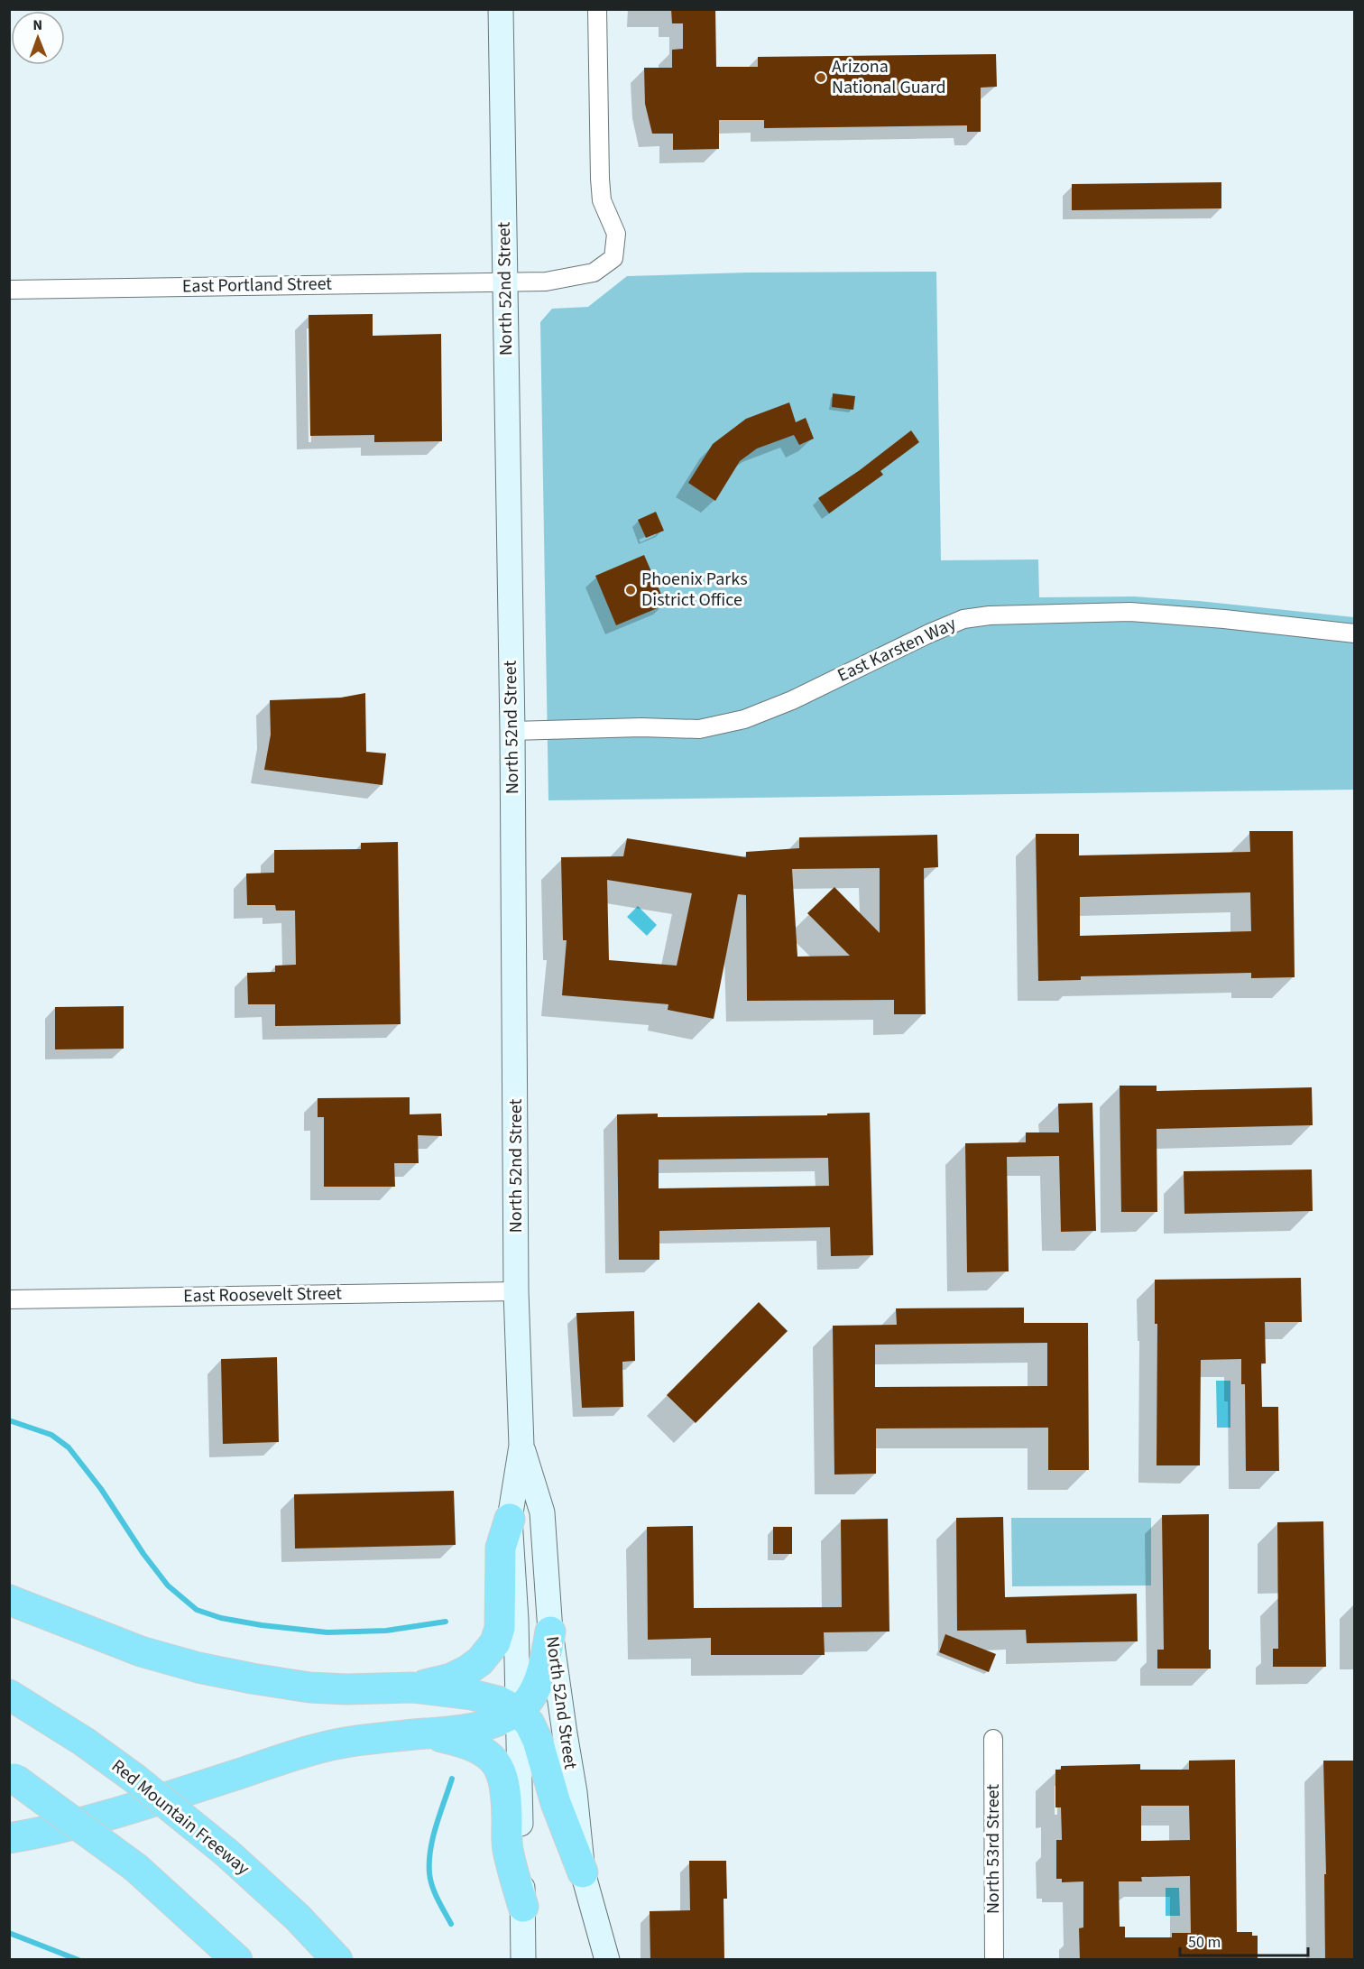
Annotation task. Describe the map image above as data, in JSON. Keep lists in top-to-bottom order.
{
  "streets": {
    "highway": ["Red Mountain Freeway"],
    "main road": ["North 52nd Street"],
    "street": [
      "East Portland Street",
      "East Karsten Way",
      "East Roosevelt Street",
      "North 53rd Street"
    ]
  },
  "crossings": [
    ["East Portland Street", "North 52nd Street"],
    ["North 52nd Street", "East Karsten Way"],
    ["North 52nd Street", "East Roosevelt Street"]
  ],
  "places": ["Arizona National Guard", "Phoenix Parks District Office"],
  "scale_bar": "50 m",
  "north": "top"
}
